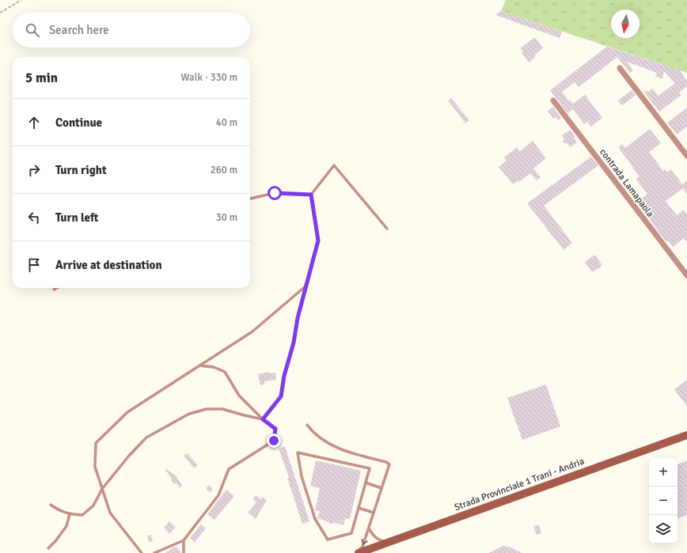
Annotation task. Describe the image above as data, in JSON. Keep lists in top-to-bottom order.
{
  "streets": {
    "main road": ["Strada Provinciale 1 Trani - Andria"],
    "street": ["contrada Lamapaola"]
  },
  "north": "bottom",
  "page": {
    "search": "Search here",
    "heading": ["5 min", "Walk · 330 m"],
    "list": [
      ["Continue", "40 m"],
      ["Turn right", "260 m"],
      ["Turn left", "30 m"],
      "Arrive at destination"
    ],
    "map_buttons": ["+", "−"]
  }
}
